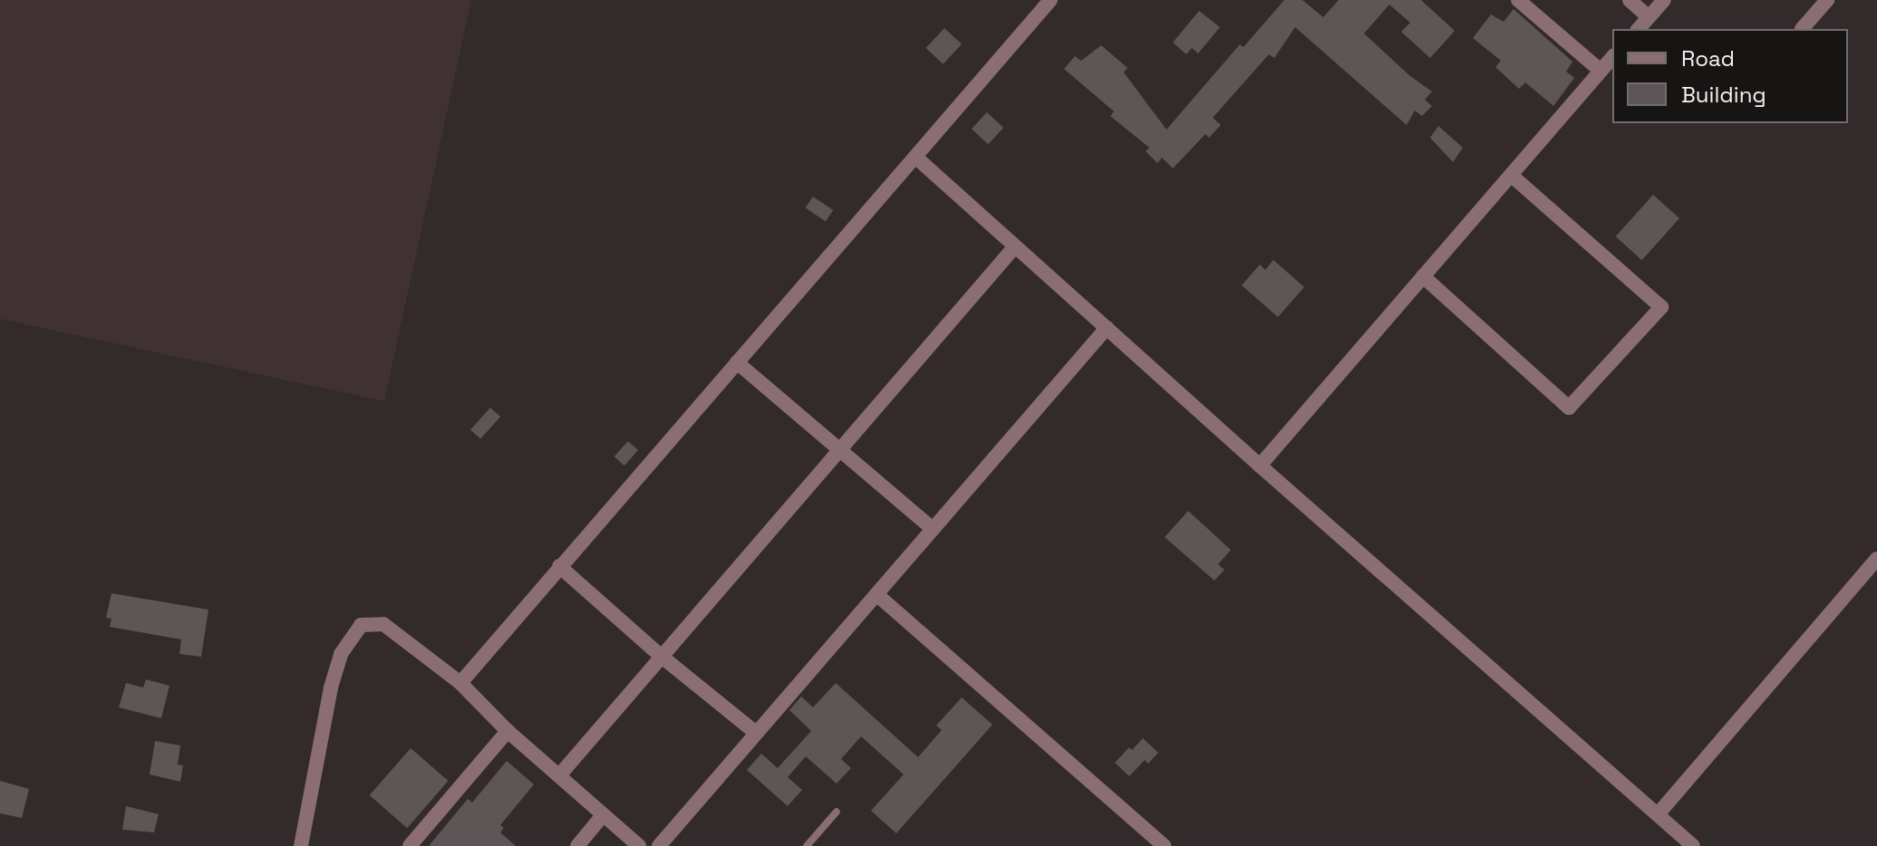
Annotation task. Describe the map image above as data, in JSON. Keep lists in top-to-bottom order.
{
  "legend": ["Road", "Building"]
}
